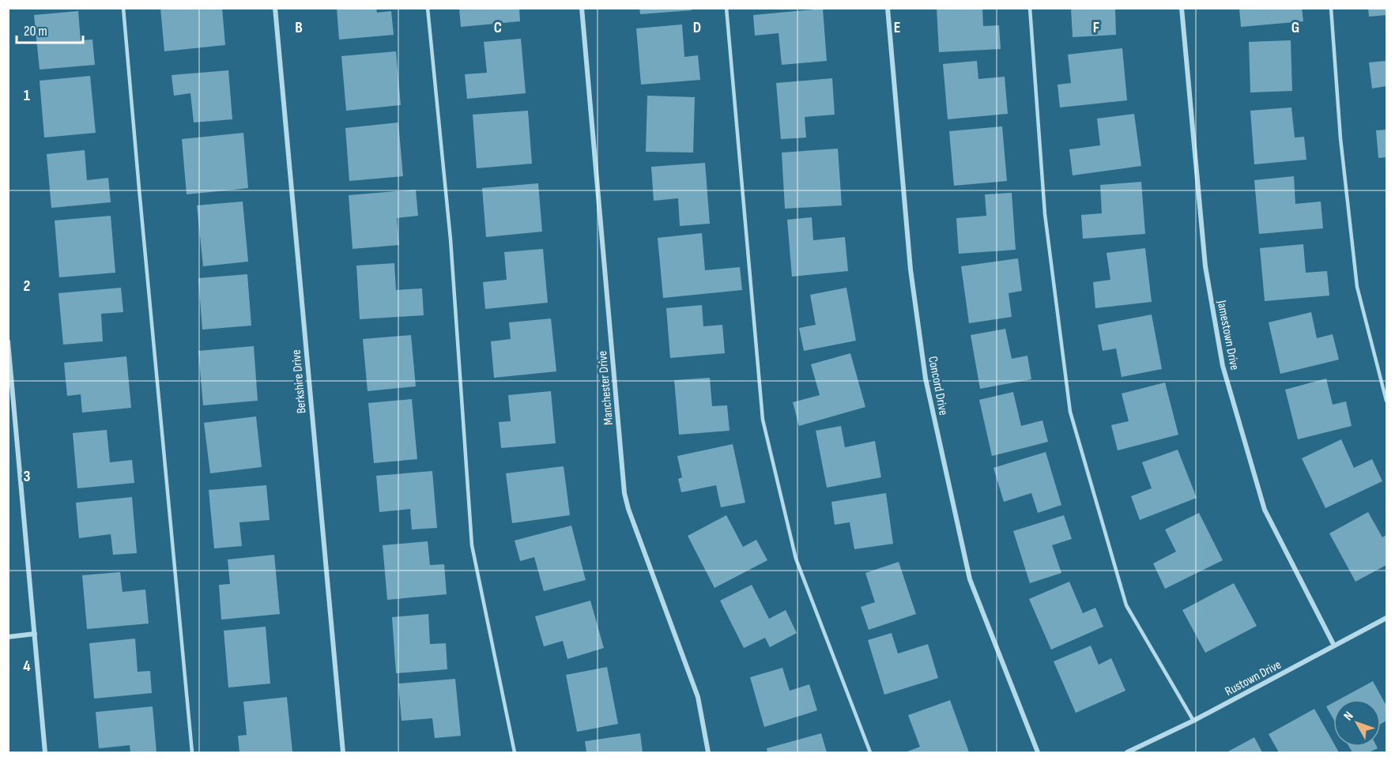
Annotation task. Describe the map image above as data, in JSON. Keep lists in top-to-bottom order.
{
  "streets": {
    "street": [
      "Jamestown Drive",
      "Berkshire Drive",
      "Concord Drive",
      "Manchester Drive",
      "Rustown Drive"
    ]
  },
  "crossings": [
    ["Jamestown Drive", "Rustown Drive"]
  ],
  "scale_bar": "20 m",
  "north": "top left",
  "grid": {
    "columns": [
      "B",
      "C",
      "D",
      "E",
      "F",
      "G"
    ],
    "rows": [
      "1",
      "2",
      "3",
      "4"
    ]
  }
}
